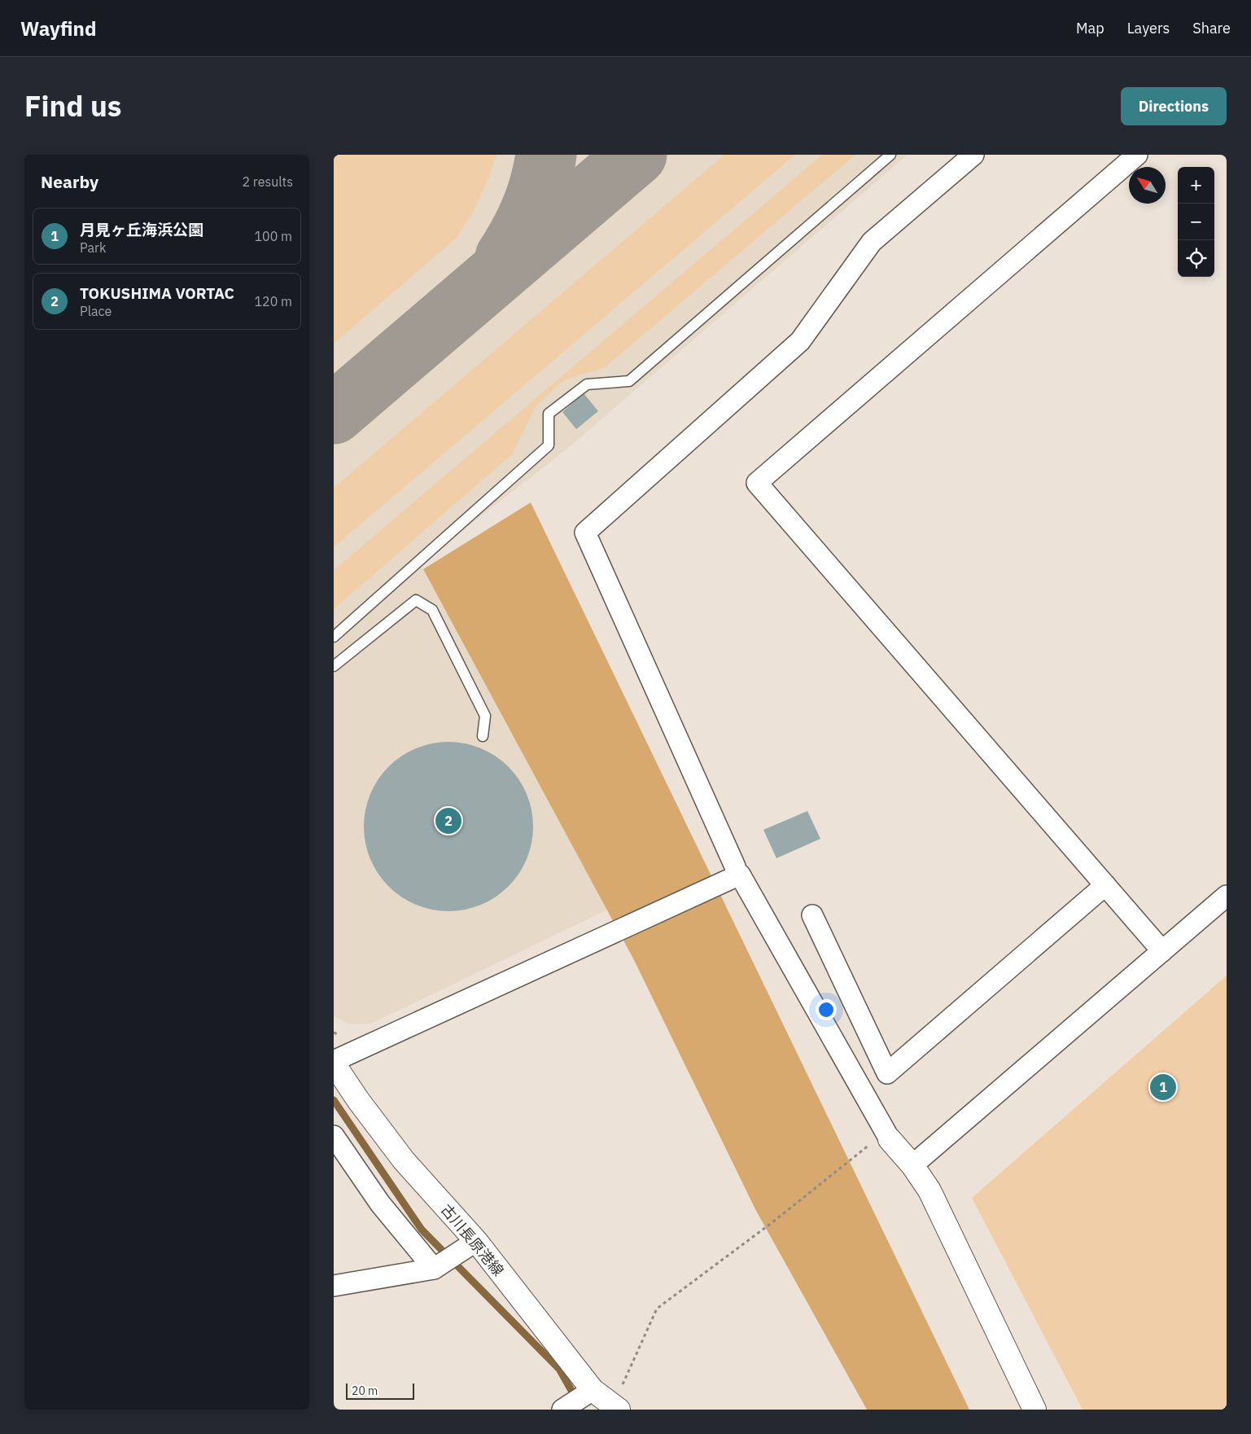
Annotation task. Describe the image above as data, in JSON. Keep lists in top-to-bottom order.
{
  "streets": {
    "main road": ["古川長原港線"]
  },
  "scale_bar": "20 m",
  "north": "top left",
  "page": {
    "header": "Wayfind",
    "nav": ["Map", "Layers", "Share"],
    "title": "Find us",
    "buttons": "Directions",
    "heading": ["Nearby", "2 results"],
    "map_buttons": ["+", "−"],
    "list": [
      {
        "mark": "1",
        "name": "月見ヶ丘海浜公園",
        "note": "Park",
        "value": "100 m"
      },
      {
        "mark": "2",
        "name": "TOKUSHIMA VORTAC",
        "note": "Place",
        "value": "120 m"
      }
    ],
    "pins": ["2", "1"],
    "scale": "20 m"
  }
}
